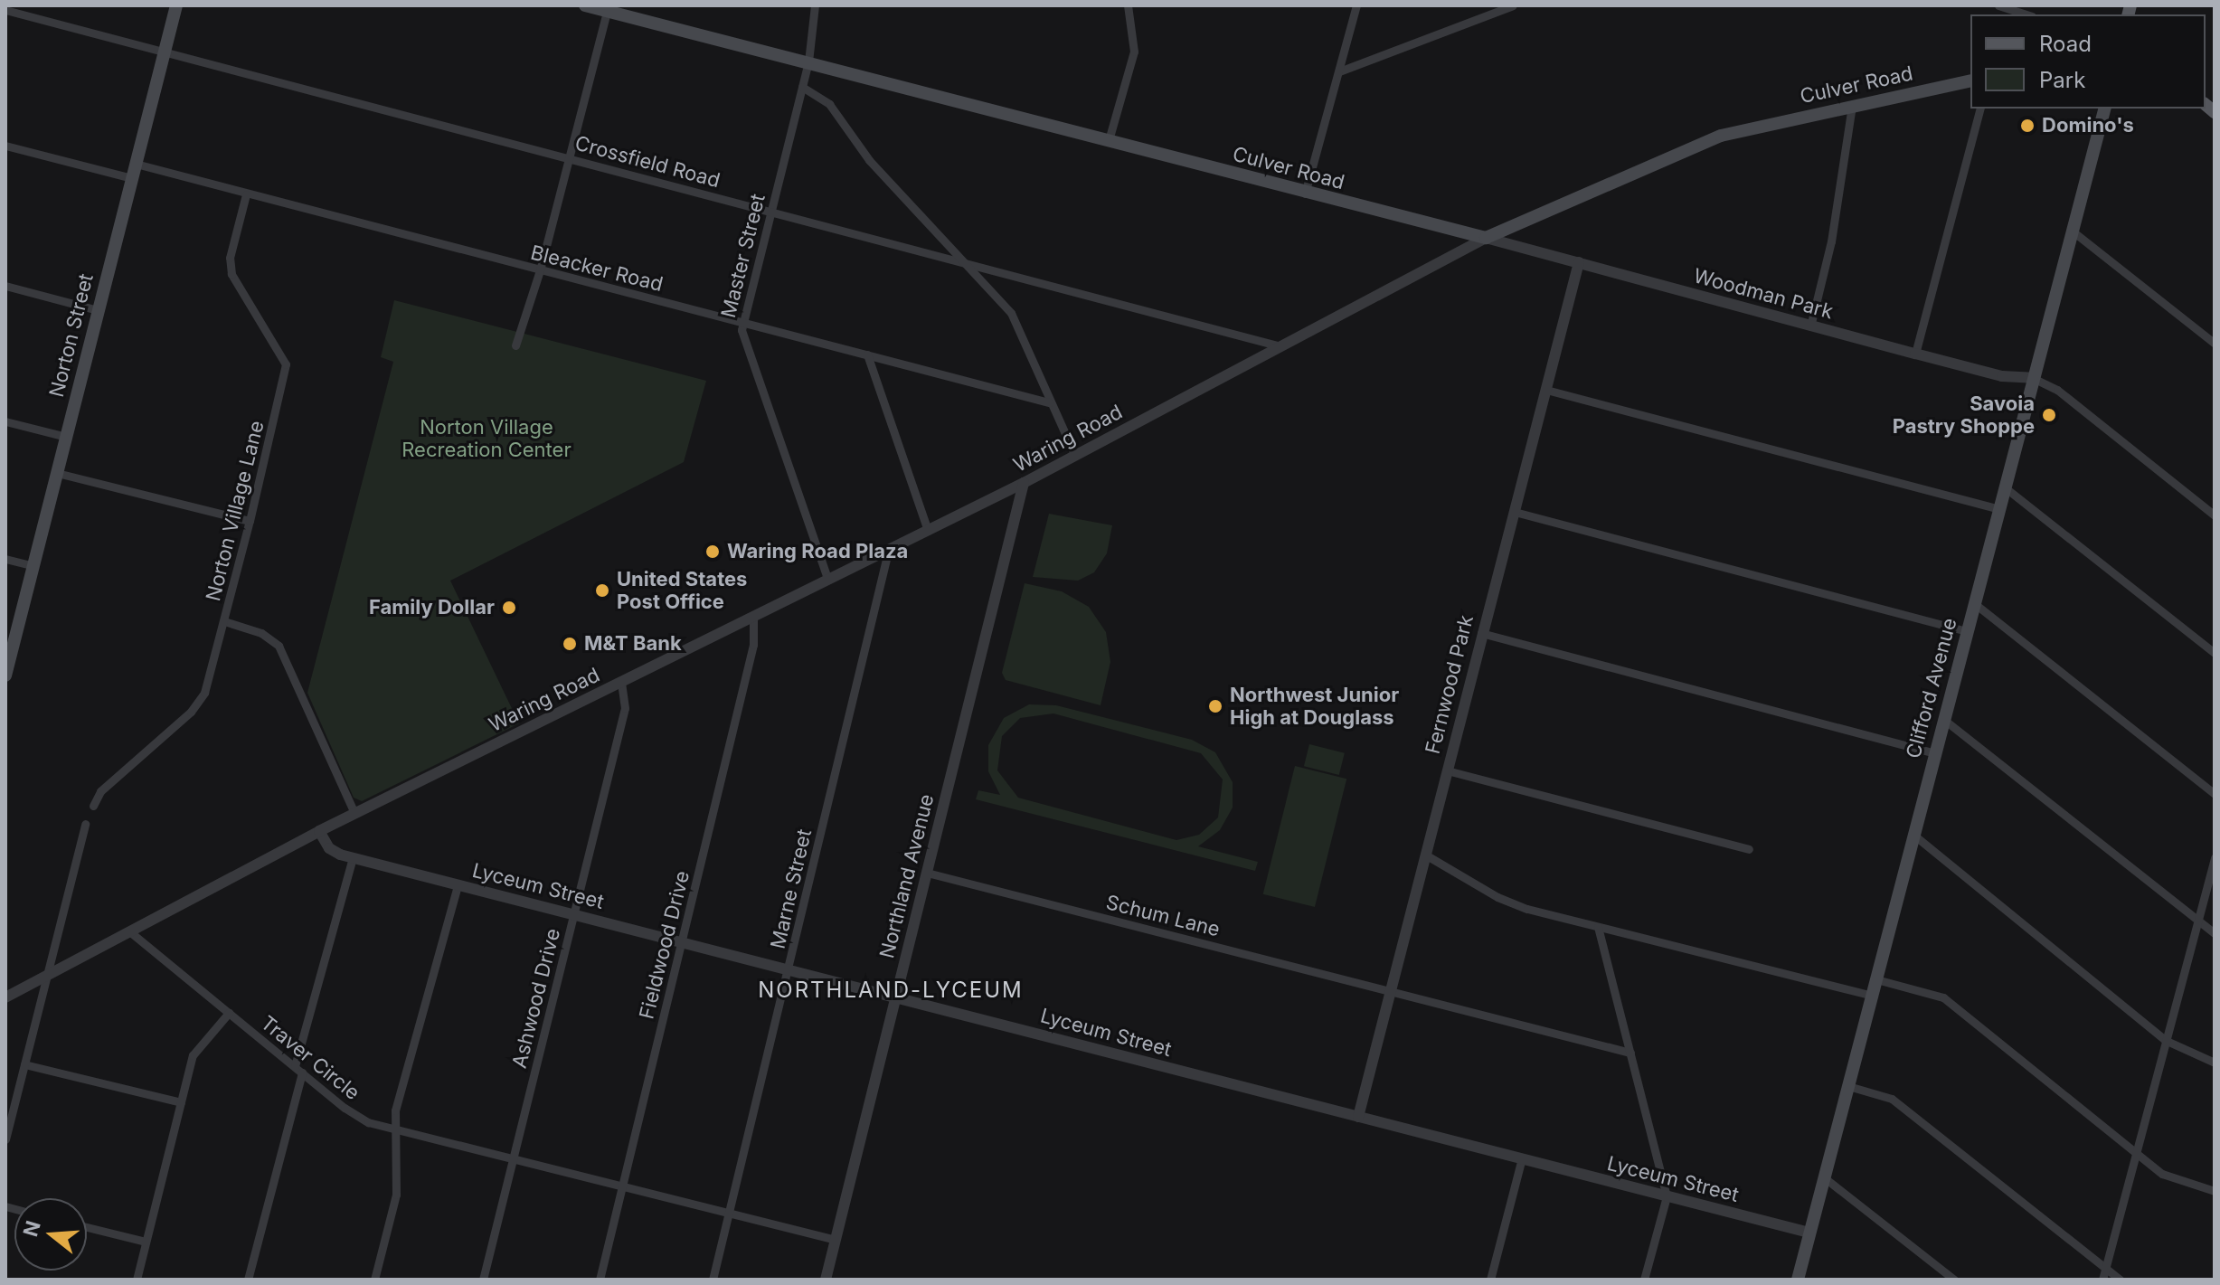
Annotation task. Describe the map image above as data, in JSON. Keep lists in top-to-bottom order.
{
  "streets": {
    "main road": ["Culver Road", "Norton Street", "Clifford Avenue"],
    "street": [
      "Crossfield Road",
      "Master Street",
      "Bleacker Road",
      "Woodman Park",
      "Waring Road",
      "Norton Village Lane",
      "Fernwood Park",
      "Northland Avenue",
      "Lyceum Street",
      "Marne Street",
      "Schum Lane",
      "Fieldwood Drive",
      "Ashwood Drive",
      "Traver Circle"
    ]
  },
  "crossings": [
    ["Culver Road", "Master Street"],
    ["Culver Road", "Woodman Park"],
    ["Culver Road", "Waring Road"],
    ["Crossfield Road", "Master Street"],
    ["Crossfield Road", "Norton Street"],
    ["Crossfield Road", "Waring Road"],
    ["Master Street", "Bleacker Road"],
    ["Master Street", "Waring Road"],
    ["Bleacker Road", "Norton Street"],
    ["Bleacker Road", "Norton Village Lane"],
    ["Woodman Park", "Waring Road"],
    ["Woodman Park", "Fernwood Park"],
    ["Woodman Park", "Clifford Avenue"],
    ["Waring Road", "Northland Avenue"],
    ["Waring Road", "Lyceum Street"],
    ["Waring Road", "Marne Street"],
    ["Waring Road", "Fieldwood Drive"],
    ["Waring Road", "Ashwood Drive"],
    ["Waring Road", "Traver Circle"],
    ["Fernwood Park", "Lyceum Street"],
    ["Fernwood Park", "Schum Lane"],
    ["Clifford Avenue", "Lyceum Street"],
    ["Northland Avenue", "Lyceum Street"],
    ["Northland Avenue", "Schum Lane"],
    ["Northland Avenue", "Traver Circle"],
    ["Lyceum Street", "Marne Street"],
    ["Lyceum Street", "Fieldwood Drive"],
    ["Lyceum Street", "Ashwood Drive"],
    ["Marne Street", "Traver Circle"],
    ["Fieldwood Drive", "Traver Circle"],
    ["Ashwood Drive", "Traver Circle"]
  ],
  "districts": ["NORTHLAND-LYCEUM"],
  "parks": ["Norton Village Recreation Center"],
  "places": [
    "Domino's",
    "Savoia Pastry Shoppe",
    "Waring Road Plaza",
    "United States Post Office",
    "Family Dollar",
    "M&T Bank",
    "Northwest Junior High at Douglass"
  ],
  "legend": ["Road", "Park"],
  "north": "left"
}
